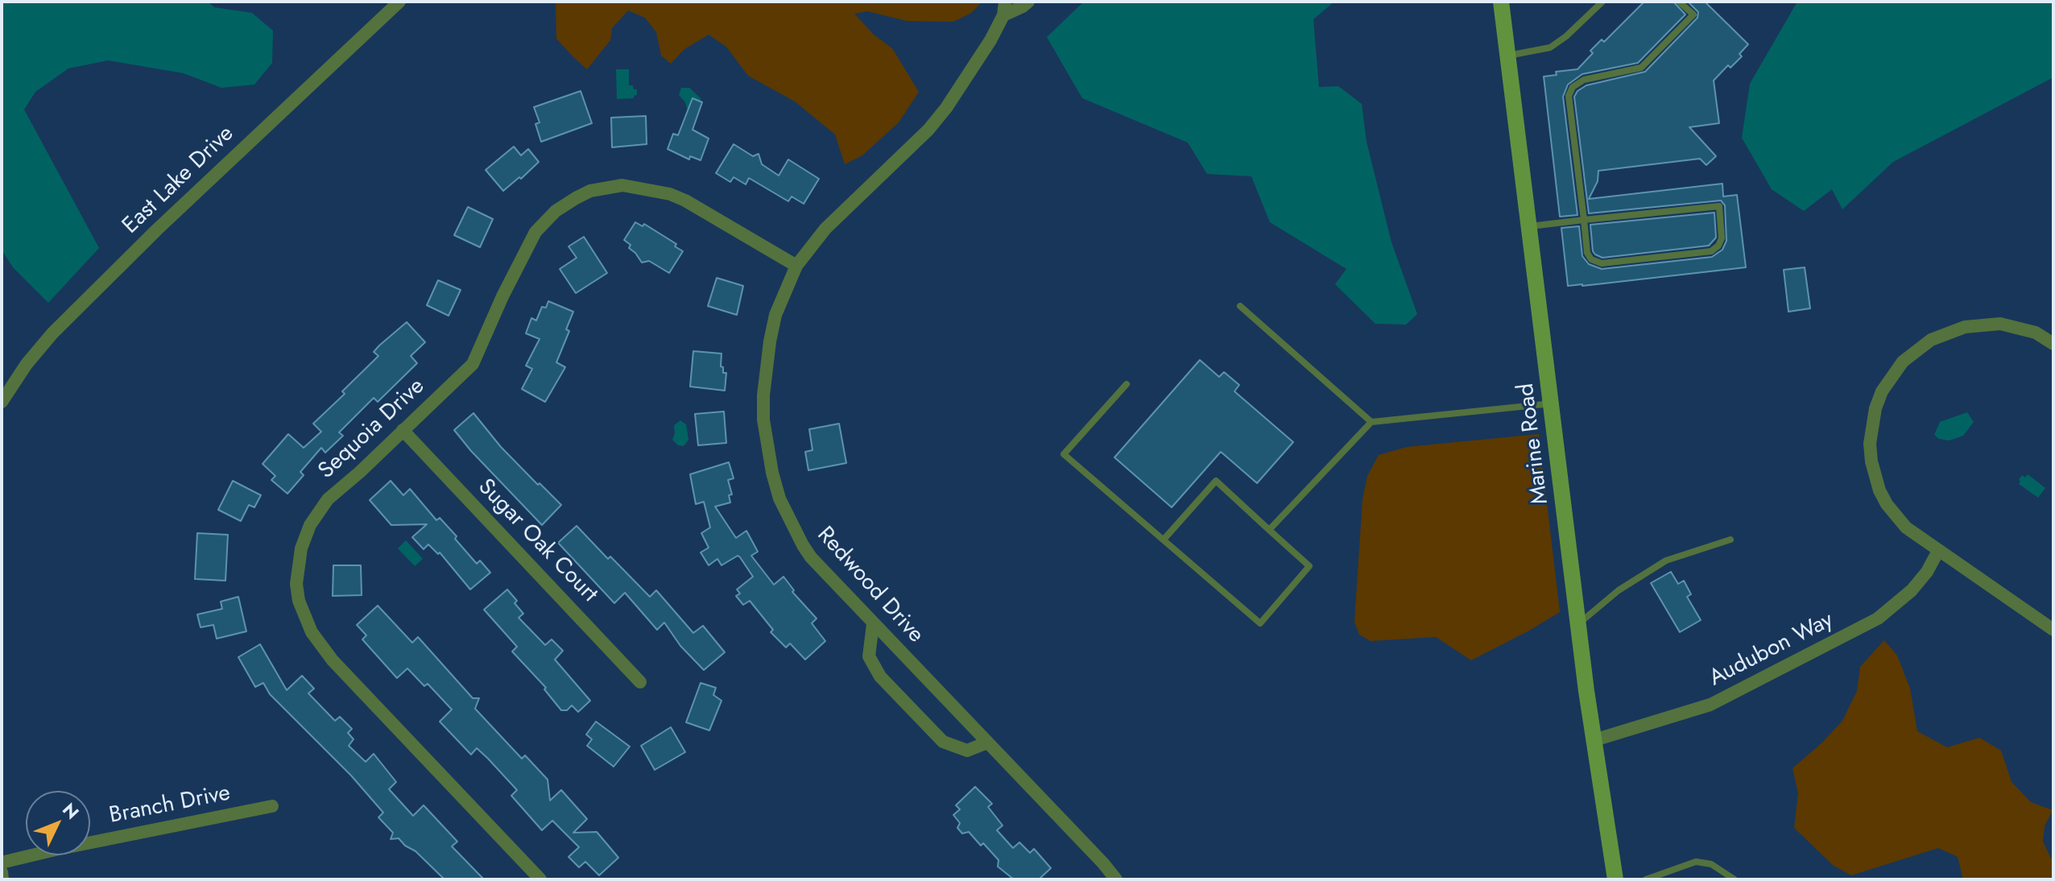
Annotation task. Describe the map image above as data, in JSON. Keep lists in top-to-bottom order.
{
  "streets": {
    "main road": ["Marine Road"],
    "street": [
      "East Lake Drive",
      "Sequoia Drive",
      "Sugar Oak Court",
      "Redwood Drive",
      "Audubon Way",
      "Branch Drive"
    ]
  },
  "crossings": [
    ["Sequoia Drive", "Sugar Oak Court"],
    ["Sequoia Drive", "Redwood Drive"],
    ["Marine Road", "Audubon Way"]
  ],
  "north": "top right"
}
